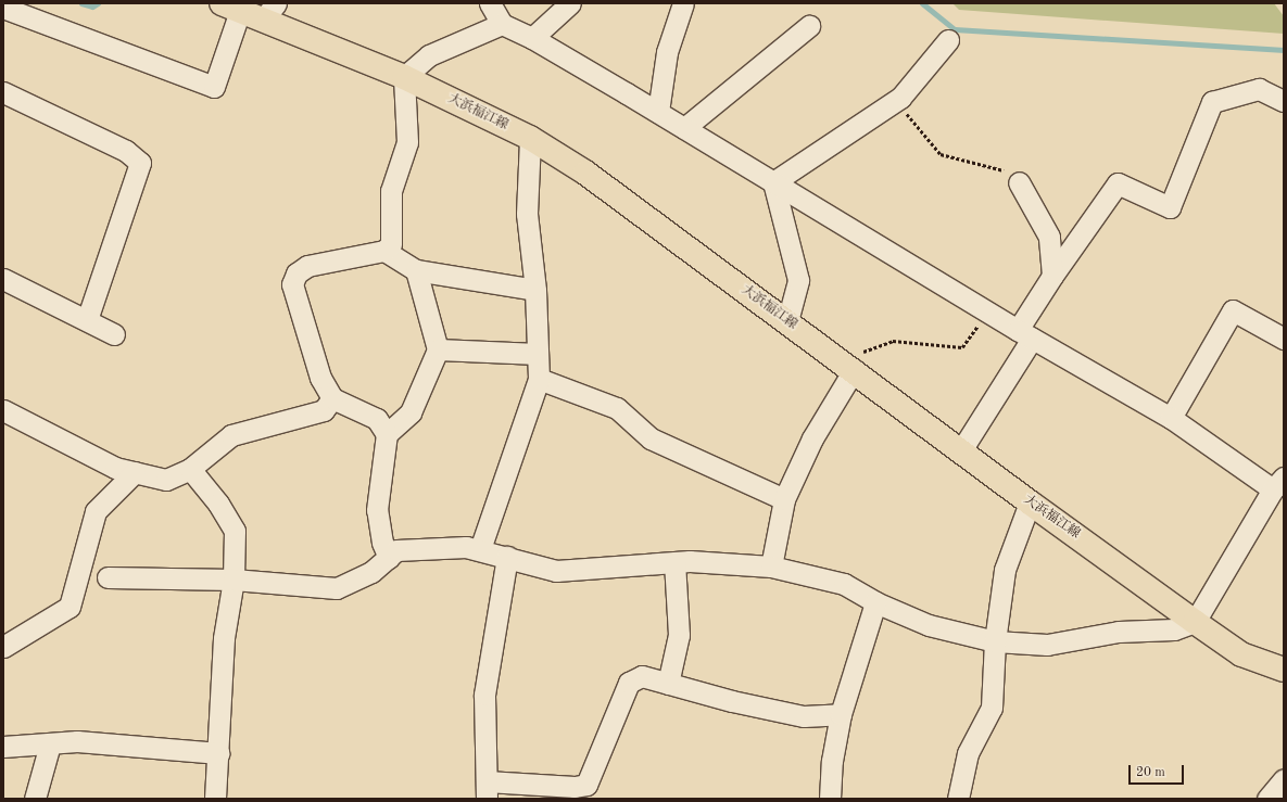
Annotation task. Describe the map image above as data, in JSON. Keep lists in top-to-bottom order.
{
  "streets": {
    "main road": ["大浜福江線"]
  },
  "scale_bar": "20 m"
}
